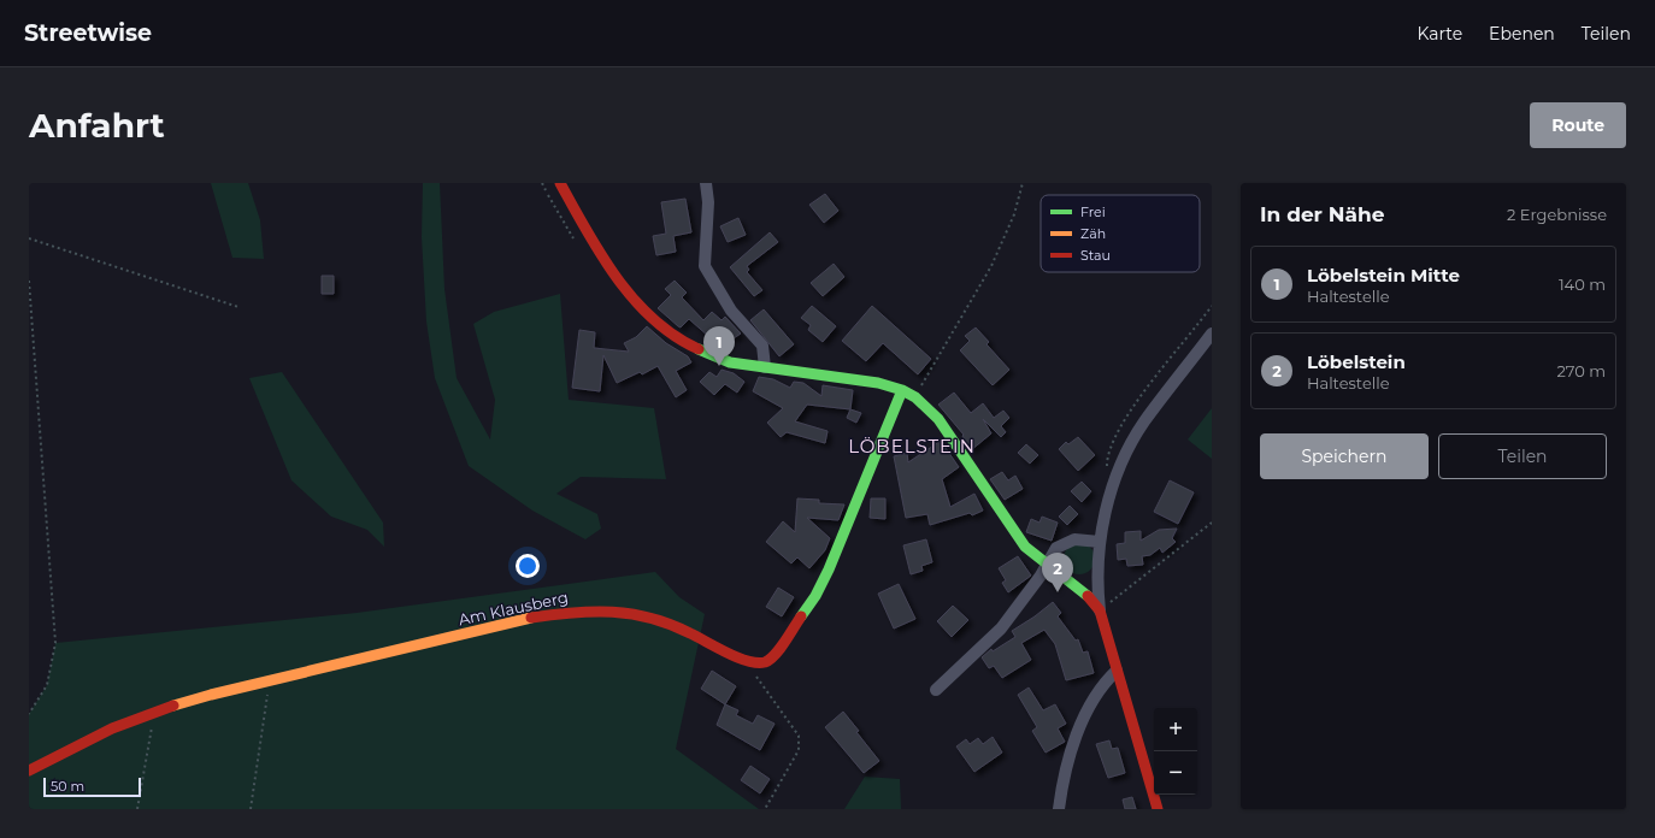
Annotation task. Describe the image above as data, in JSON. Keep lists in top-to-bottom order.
{
  "streets": {
    "street": ["Am Klausberg"]
  },
  "districts": ["LÖBELSTEIN"],
  "legend": ["Frei", "Zäh", "Stau"],
  "scale_bar": "50 m",
  "page": {
    "header": "Streetwise",
    "nav": ["Karte", "Ebenen", "Teilen"],
    "buttons": [
      "Route",
      ["Speichern", "Teilen"]
    ],
    "title": "Anfahrt",
    "heading": ["In der Nähe", "2 Ergebnisse"],
    "list": [
      {
        "mark": "1",
        "name": "Löbelstein Mitte",
        "note": "Haltestelle",
        "value": "140 m"
      },
      {
        "mark": "2",
        "name": "Löbelstein",
        "note": "Haltestelle",
        "value": "270 m"
      }
    ],
    "pins": ["1", "2"],
    "map_buttons": ["+", "−"],
    "scale": "50 m"
  }
}
